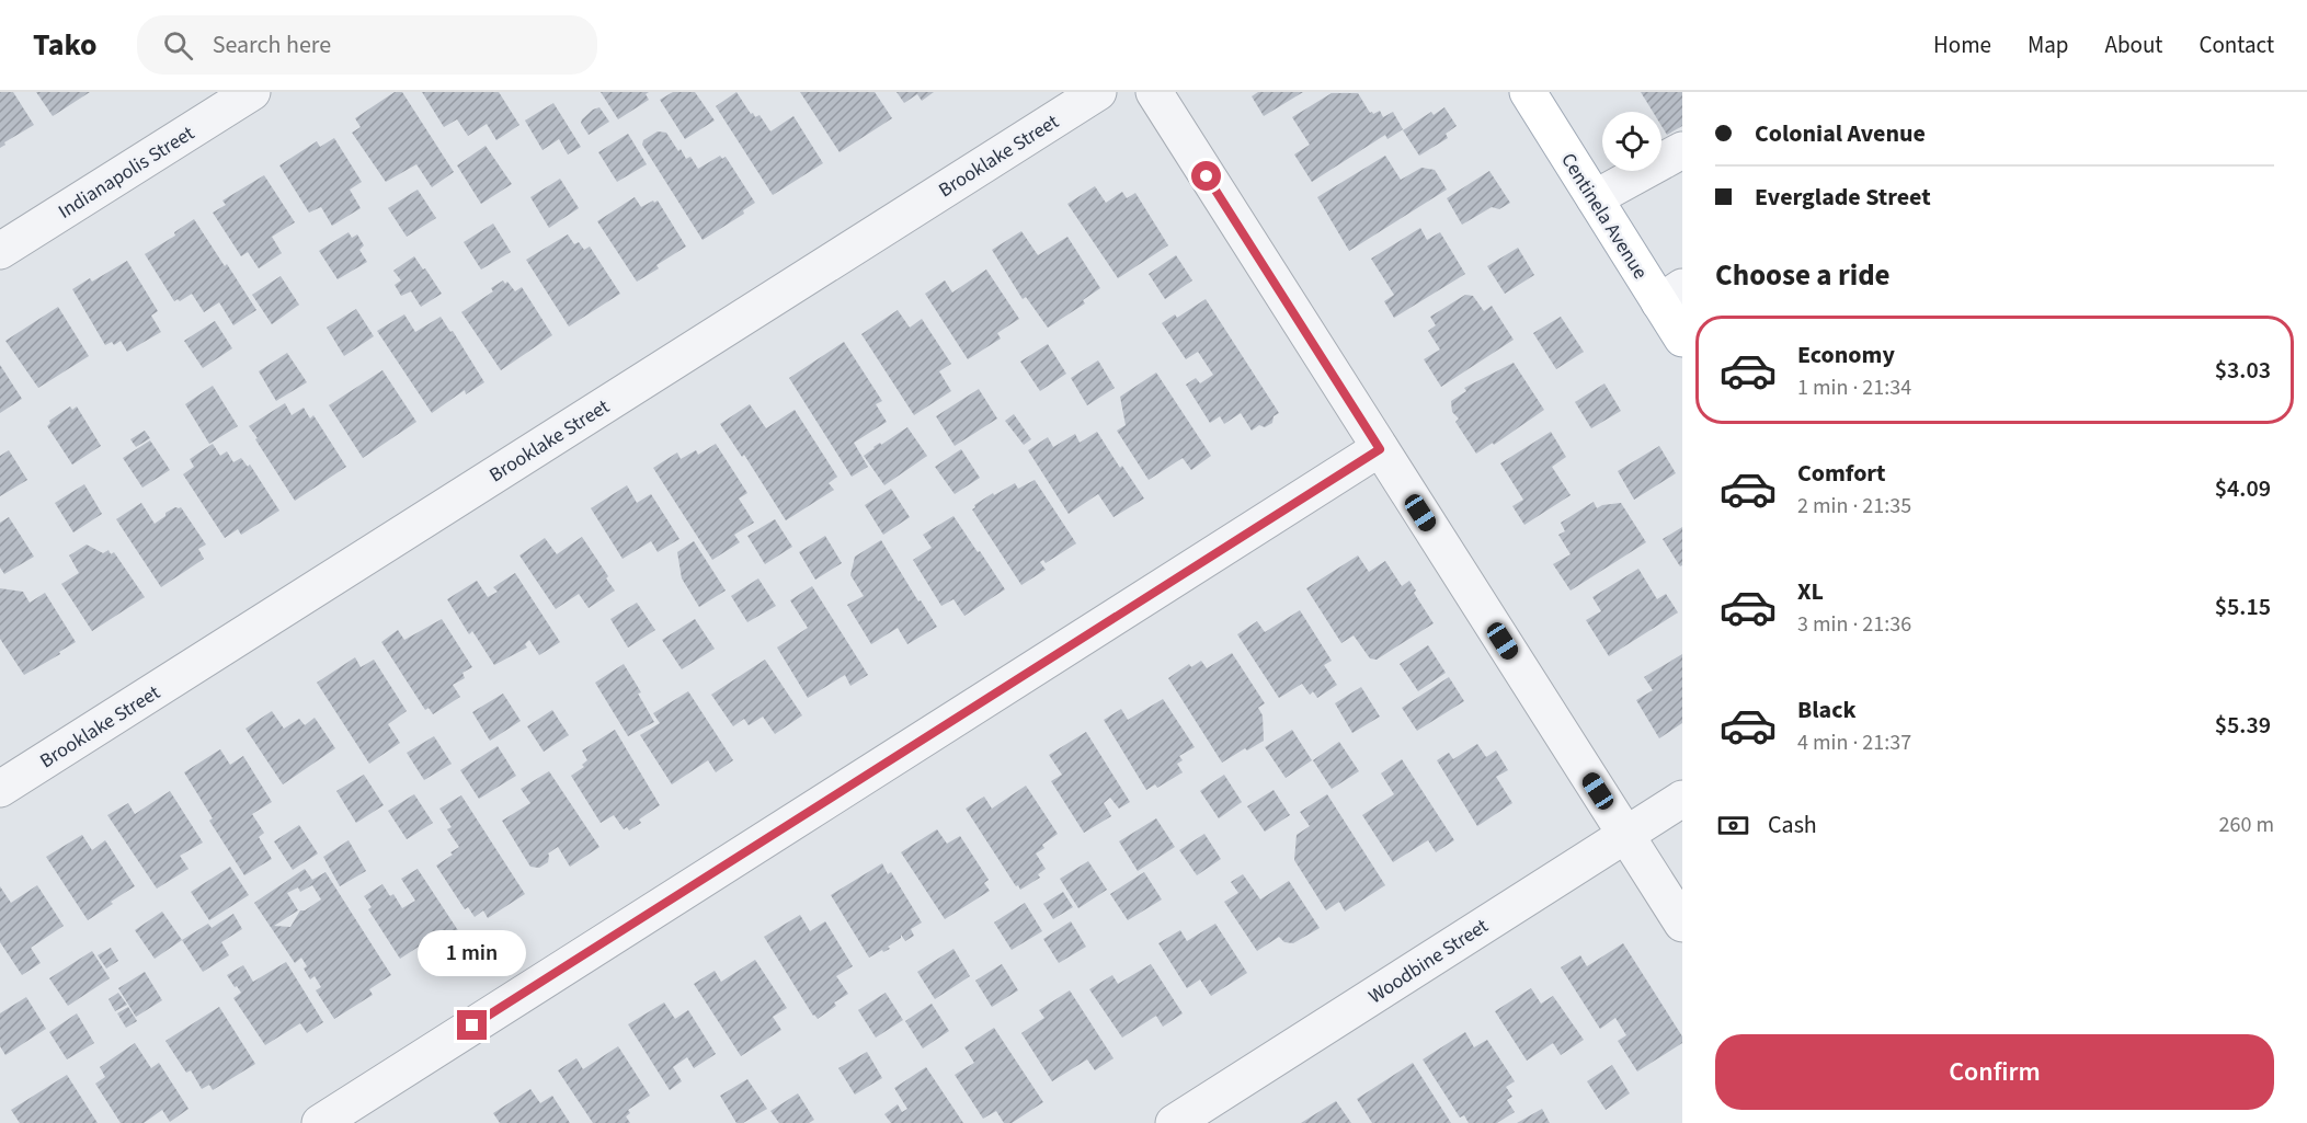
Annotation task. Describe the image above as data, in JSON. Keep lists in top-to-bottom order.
{
  "streets": {
    "main road": ["Centinela Avenue"],
    "street": ["Brooklake Street", "Indianapolis Street", "Woodbine Street"]
  },
  "page": {
    "header": "Tako",
    "search": "Search here",
    "nav": [
      "Home",
      "Map",
      "About",
      "Contact"
    ],
    "banner": ["Colonial Avenue", "Everglade Street"],
    "heading": "Choose a ride",
    "list": [
      {
        "name": "Economy",
        "note": "1 min · 21:34",
        "value": "$3.03"
      },
      {
        "name": "Comfort",
        "note": "2 min · 21:35",
        "value": "$4.09"
      },
      {
        "name": "XL",
        "note": "3 min · 21:36",
        "value": "$5.15"
      },
      {
        "name": "Black",
        "note": "4 min · 21:37",
        "value": "$5.39"
      }
    ],
    "pay": ["Cash", "260 m"],
    "bubble": "1 min",
    "buttons": "Confirm"
  }
}
